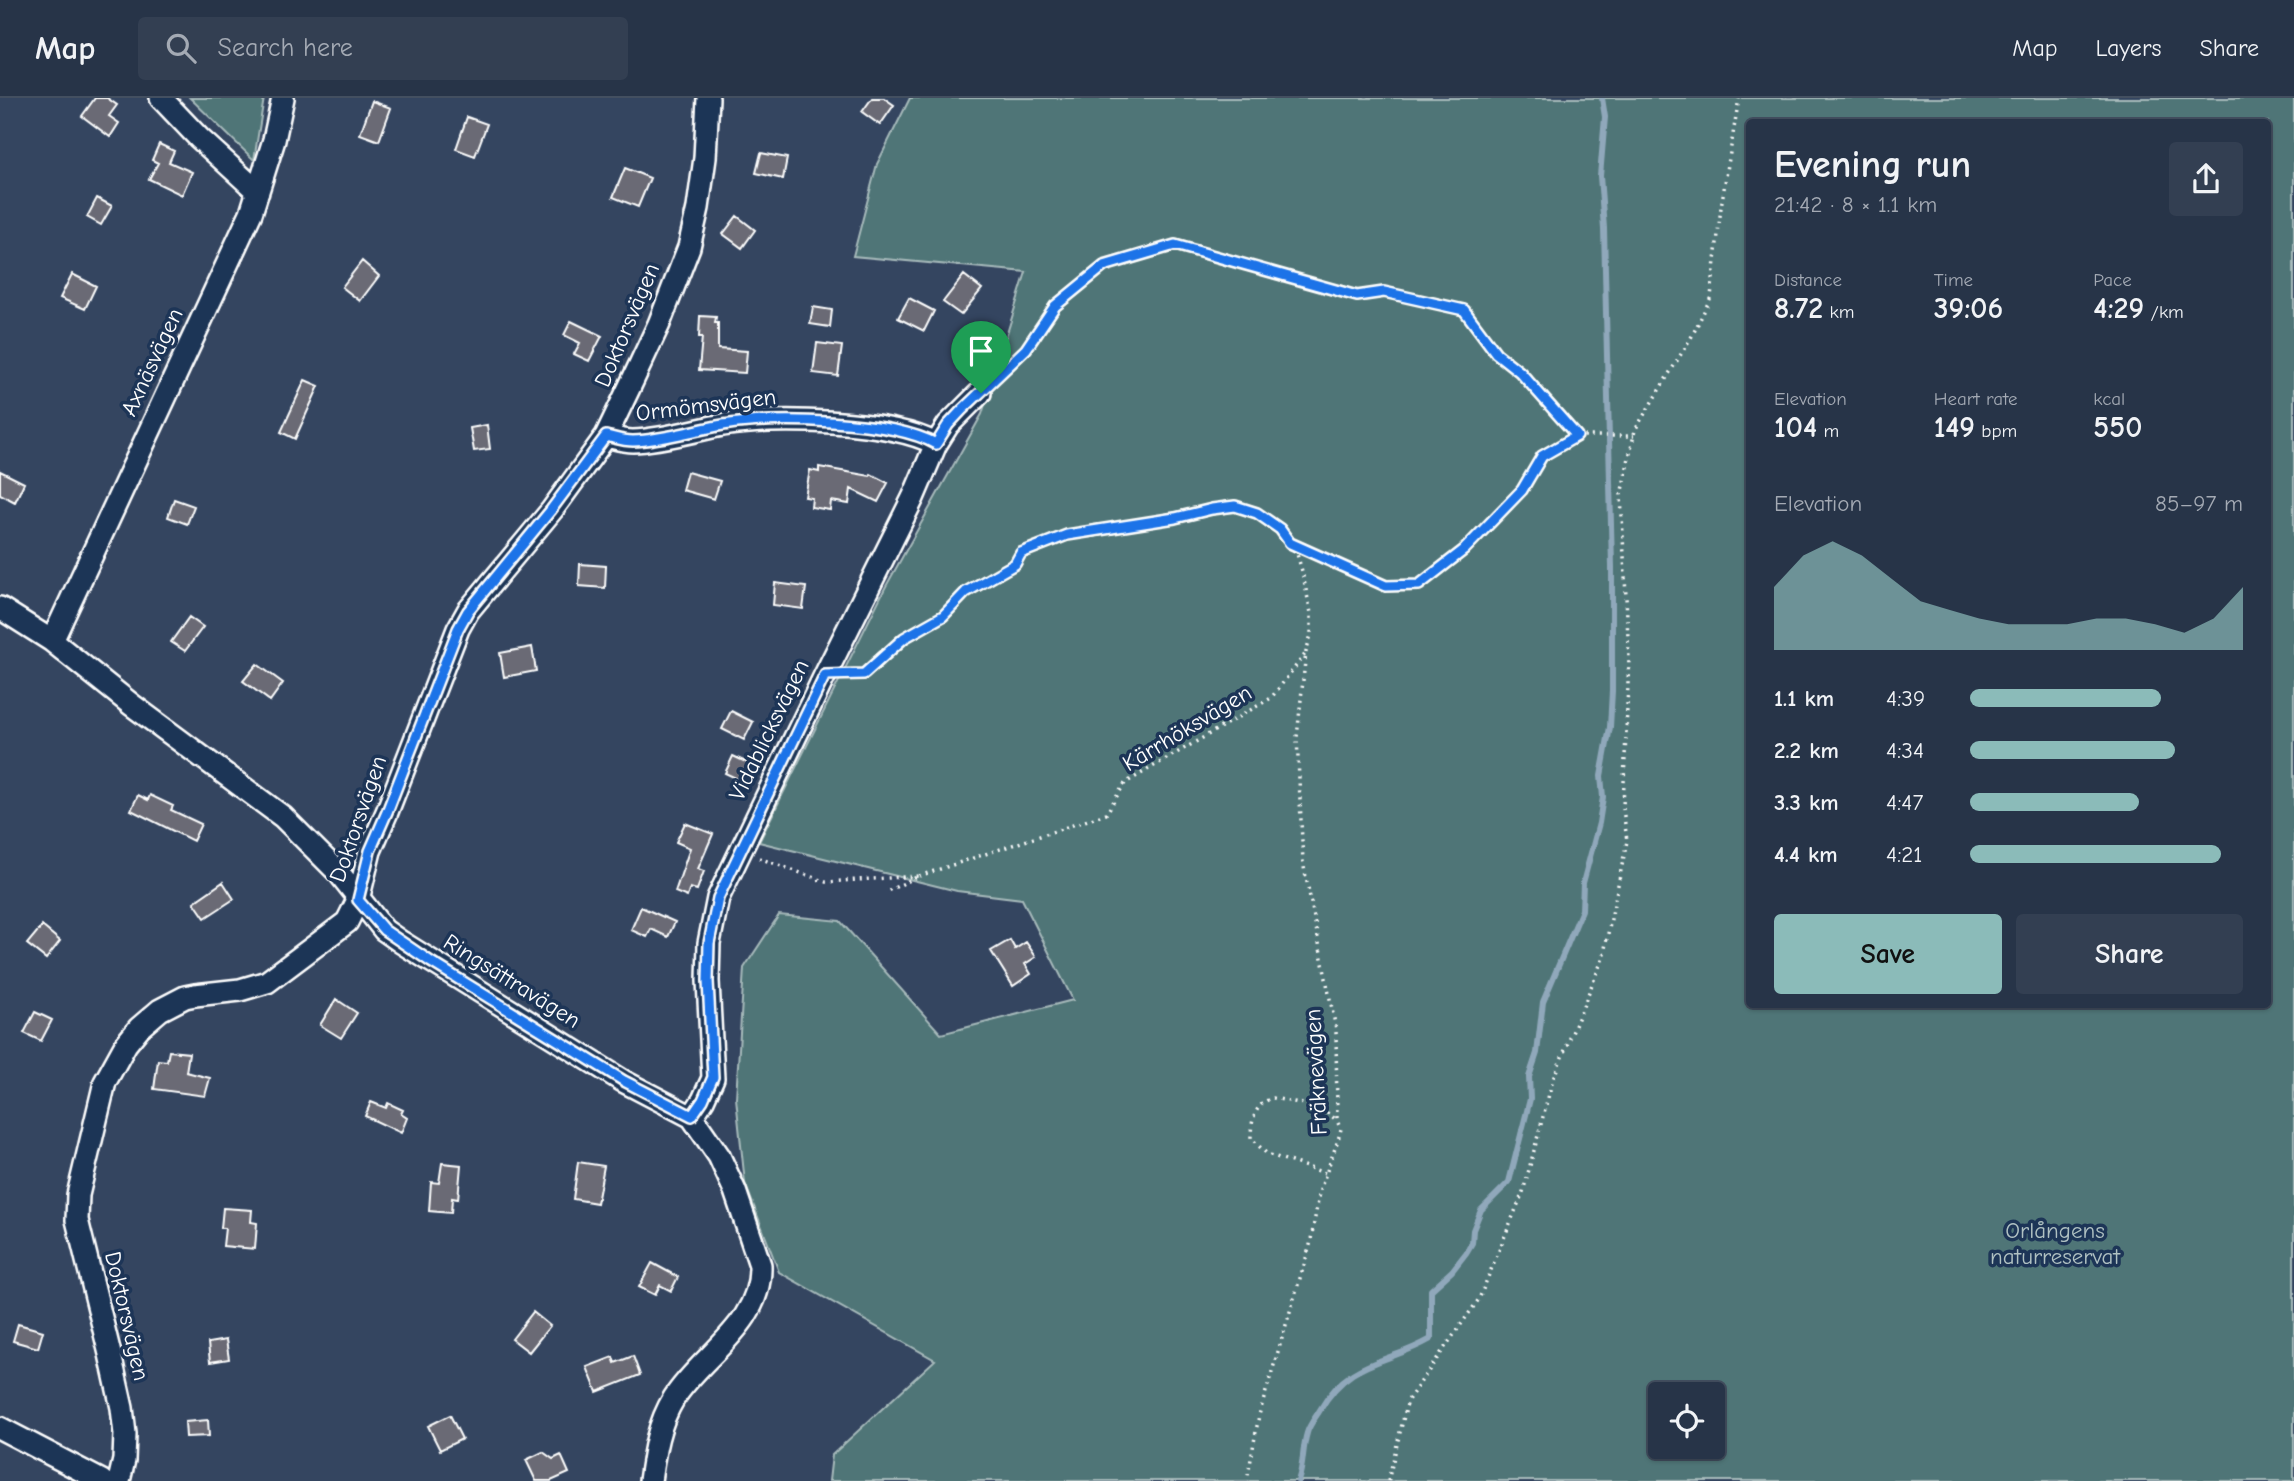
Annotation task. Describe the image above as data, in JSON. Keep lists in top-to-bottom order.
{
  "streets": {
    "street": [
      "Doktorsvägen",
      "Axnäsvägen",
      "Ormömsvägen",
      "Vidablicksvägen",
      "Ringsättravägen"
    ],
    "path": ["Kärrhöksvägen", "Fräknevägen"]
  },
  "crossings": [
    ["Doktorsvägen", "Ormömsvägen"],
    ["Doktorsvägen", "Ringsättravägen"],
    ["Axnäsvägen", "Ringsättravägen"],
    ["Ormömsvägen", "Vidablicksvägen"],
    ["Kärrhöksvägen", "Vidablicksvägen"],
    ["Kärrhöksvägen", "Fräknevägen"],
    ["Vidablicksvägen", "Ringsättravägen"]
  ],
  "parks": ["Orlångens naturreservat"],
  "page": {
    "header": "Map",
    "search": "Search here",
    "nav": ["Map", "Layers", "Share"],
    "heading": ["Evening run", "21:42 · 8 × 1.1 km"],
    "stats": [
      ["Distance", "8.72 km"],
      ["Time", "39:06"],
      ["Pace", "4:29 /km"],
      ["Elevation", "104 m"],
      ["Heart rate", "149 bpm"],
      ["kcal", "550"]
    ],
    "chart": ["Elevation", "85–97 m"],
    "list": [
      {
        "name": "1.1 km",
        "note": "4:39"
      },
      {
        "name": "2.2 km",
        "note": "4:34"
      },
      {
        "name": "3.3 km",
        "note": "4:47"
      },
      {
        "name": "4.4 km",
        "note": "4:21"
      }
    ],
    "buttons": ["Save", "Share"]
  }
}
